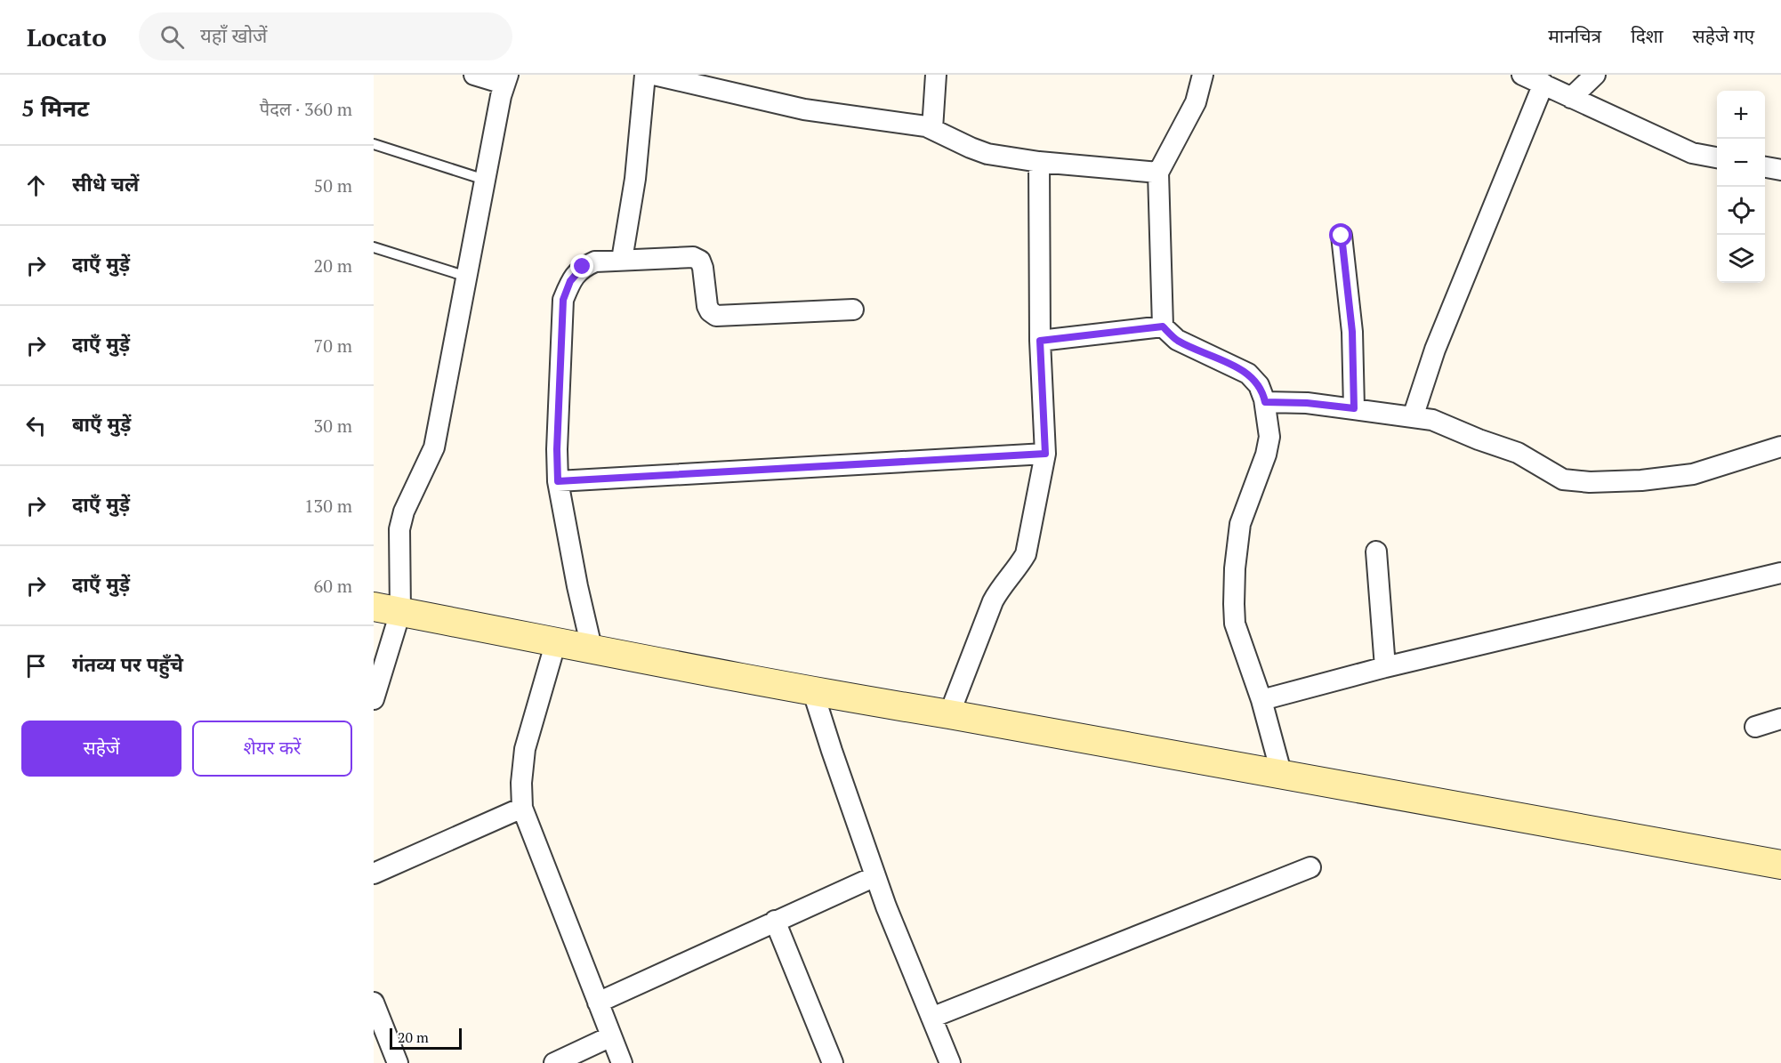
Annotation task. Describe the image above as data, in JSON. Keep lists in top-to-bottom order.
{
  "scale_bar": "20 m",
  "page": {
    "header": "Locato",
    "search": "यहाँ खोजें",
    "nav": ["मानचित्र", "दिशा", "सहेजे गए"],
    "heading": ["5 मिनट", "पैदल · 360 m"],
    "map_buttons": ["+", "−"],
    "list": [
      ["सीधे चलें", "50 m"],
      ["दाएँ मुड़ें", "20 m"],
      ["दाएँ मुड़ें", "70 m"],
      ["बाएँ मुड़ें", "30 m"],
      ["दाएँ मुड़ें", "130 m"],
      ["दाएँ मुड़ें", "60 m"],
      "गंतव्य पर पहुँचे"
    ],
    "buttons": ["सहेजें", "शेयर करें"],
    "scale": "20 m"
  }
}
